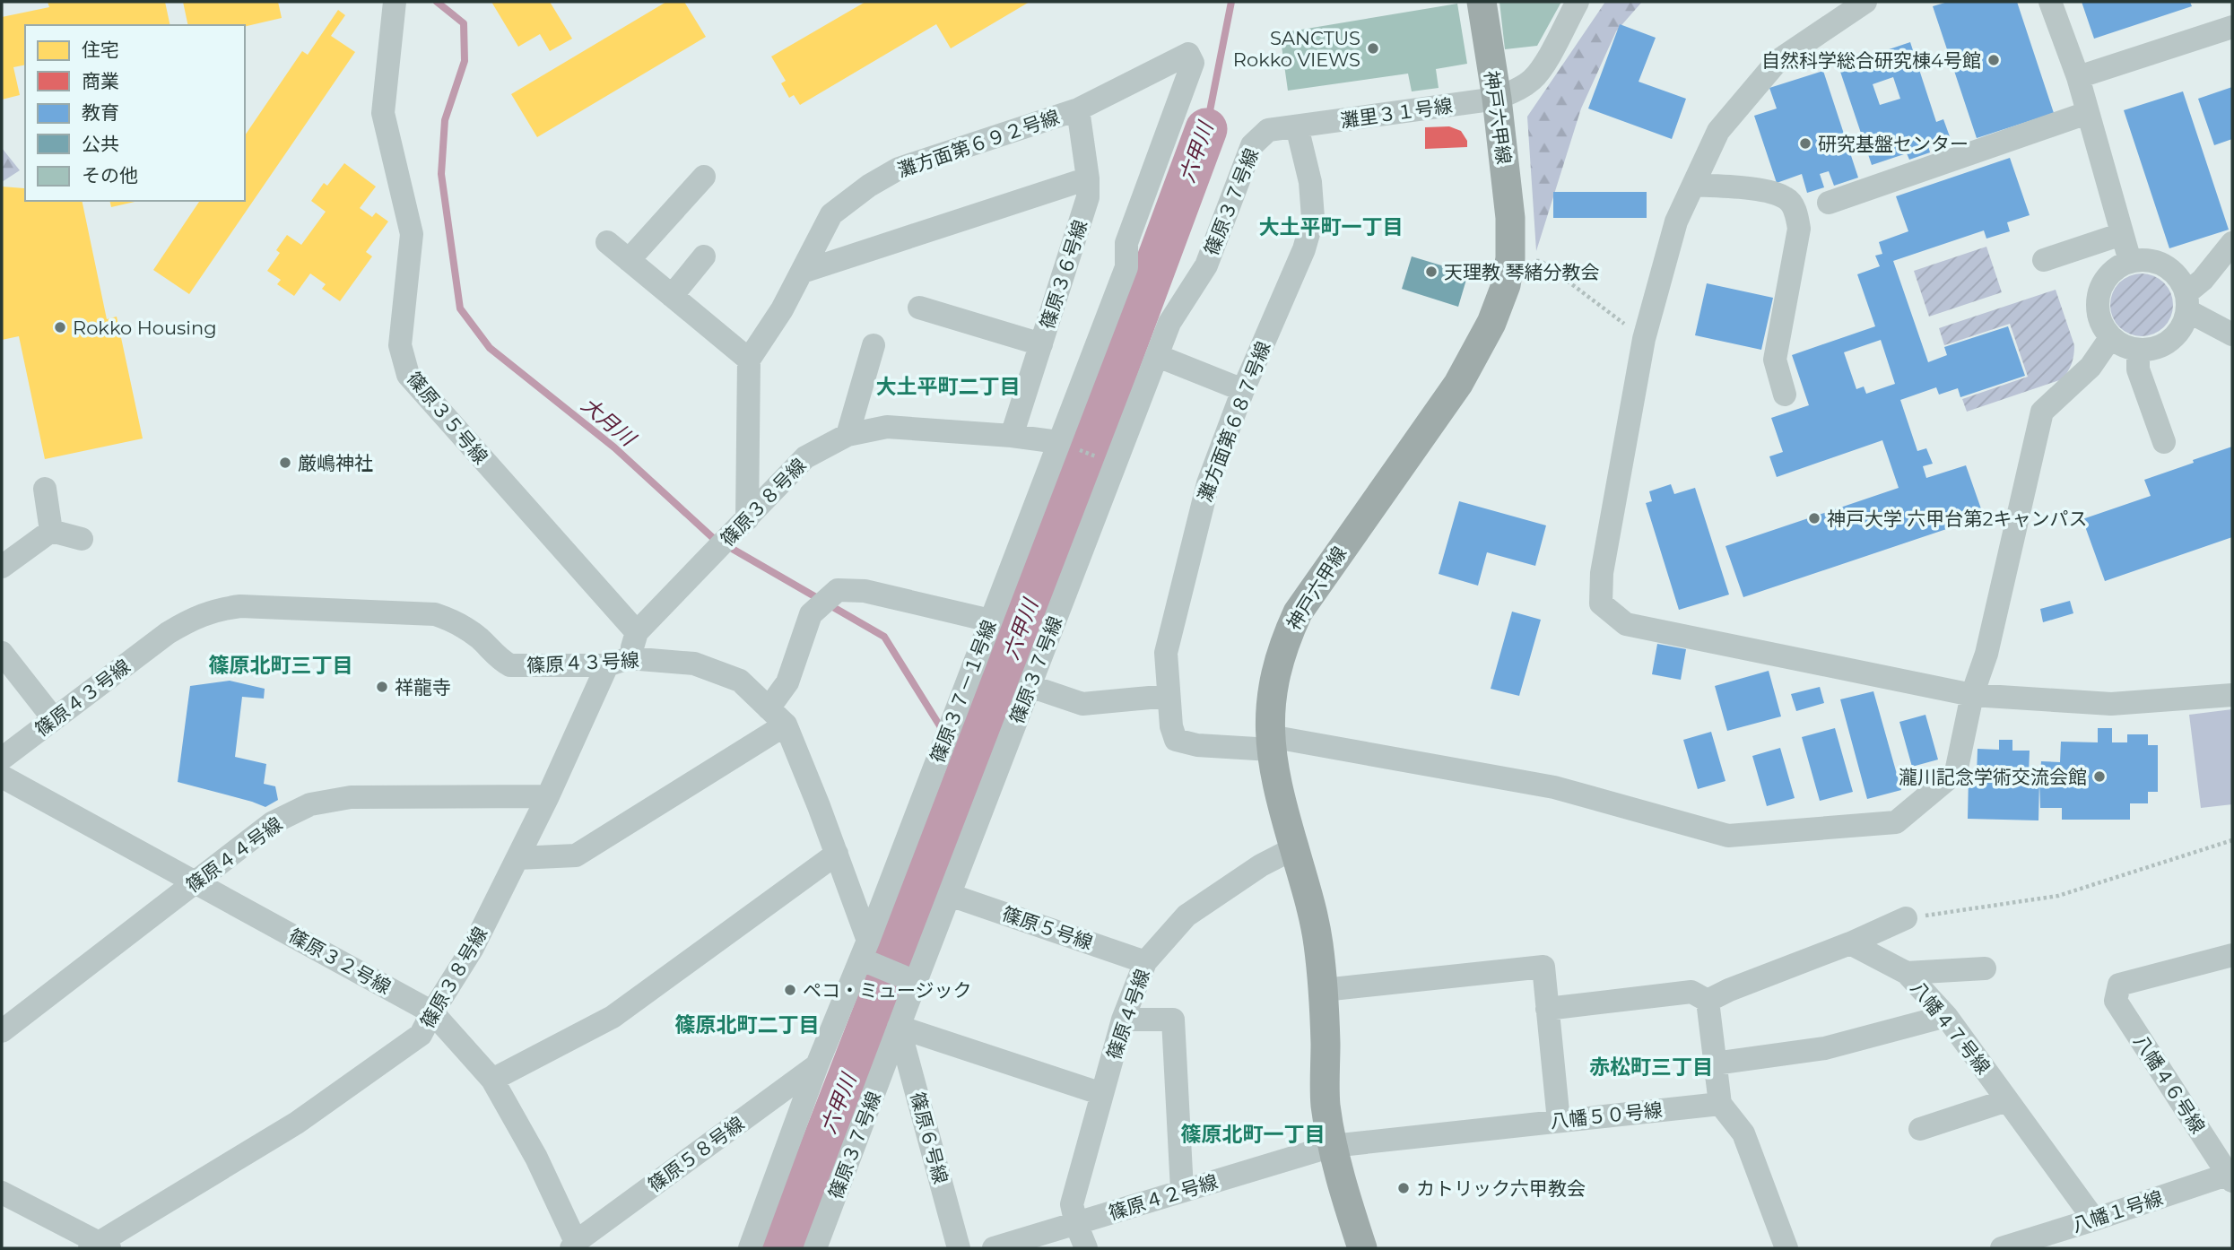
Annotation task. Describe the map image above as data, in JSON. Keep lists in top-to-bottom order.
{
  "streets": {
    "main road": ["神戸六甲線"],
    "street": [
      "灘里３１号線",
      "灘方面第６９２号線",
      "篠原３７号線",
      "篠原３６号線",
      "篠原３５号線",
      "灘方面第６８７号線",
      "篠原３８号線",
      "篠原４３号線",
      "篠原３７－１号線",
      "篠原４４号線",
      "篠原５号線",
      "篠原３２号線",
      "篠原４号線",
      "八幡４７号線",
      "八幡４６号線",
      "八幡５０号線",
      "篠原６号線",
      "篠原５８号線",
      "篠原４２号線",
      "八幡１号線"
    ]
  },
  "crossings": [
    ["灘里３１号線", "神戸六甲線"],
    ["灘里３１号線", "篠原３７号線"],
    ["灘里３１号線", "灘方面第６８７号線"],
    ["神戸六甲線", "灘方面第６８７号線"],
    ["神戸六甲線", "篠原４号線"],
    ["神戸六甲線", "八幡５０号線"],
    ["神戸六甲線", "篠原４２号線"],
    ["灘方面第６９２号線", "篠原３６号線"],
    ["灘方面第６９２号線", "篠原３７－１号線"],
    ["篠原３７号線", "灘方面第６８７号線"],
    ["篠原３７号線", "篠原５号線"],
    ["篠原３７号線", "篠原６号線"],
    ["篠原３６号線", "篠原３８号線"],
    ["篠原３５号線", "篠原３８号線"],
    ["篠原３８号線", "篠原４３号線"],
    ["篠原３８号線", "篠原３７－１号線"],
    ["篠原３８号線", "篠原４４号線"],
    ["篠原３８号線", "篠原３２号線"],
    ["篠原４３号線", "篠原３７－１号線"],
    ["篠原３７－１号線", "篠原５８号線"],
    ["篠原４４号線", "篠原３２号線"],
    ["篠原５号線", "篠原４号線"],
    ["篠原３２号線", "篠原５８号線"],
    ["篠原４号線", "篠原４２号線"],
    ["八幡４７号線", "八幡１号線"],
    ["八幡４６号線", "八幡１号線"],
    ["八幡５０号線", "篠原４２号線"]
  ],
  "districts": [
    "大土平町一丁目",
    "大土平町二丁目",
    "篠原北町三丁目",
    "篠原北町二丁目",
    "赤松町三丁目",
    "篠原北町一丁目"
  ],
  "water": ["六甲川", "大月川"],
  "places": [
    "SANCTUS Rokko VIEWS",
    "自然科学総合研究棟4号館",
    "研究基盤センター",
    "天理教 琴緒分教会",
    "Rokko Housing",
    "厳嶋神社",
    "神戸大学 六甲台第2キャンパス",
    "祥龍寺",
    "瀧川記念学術交流会館",
    "ペコ・ミュージック",
    "カトリック六甲教会"
  ],
  "legend": [
    "住宅",
    "商業",
    "教育",
    "公共",
    "その他"
  ]
}
